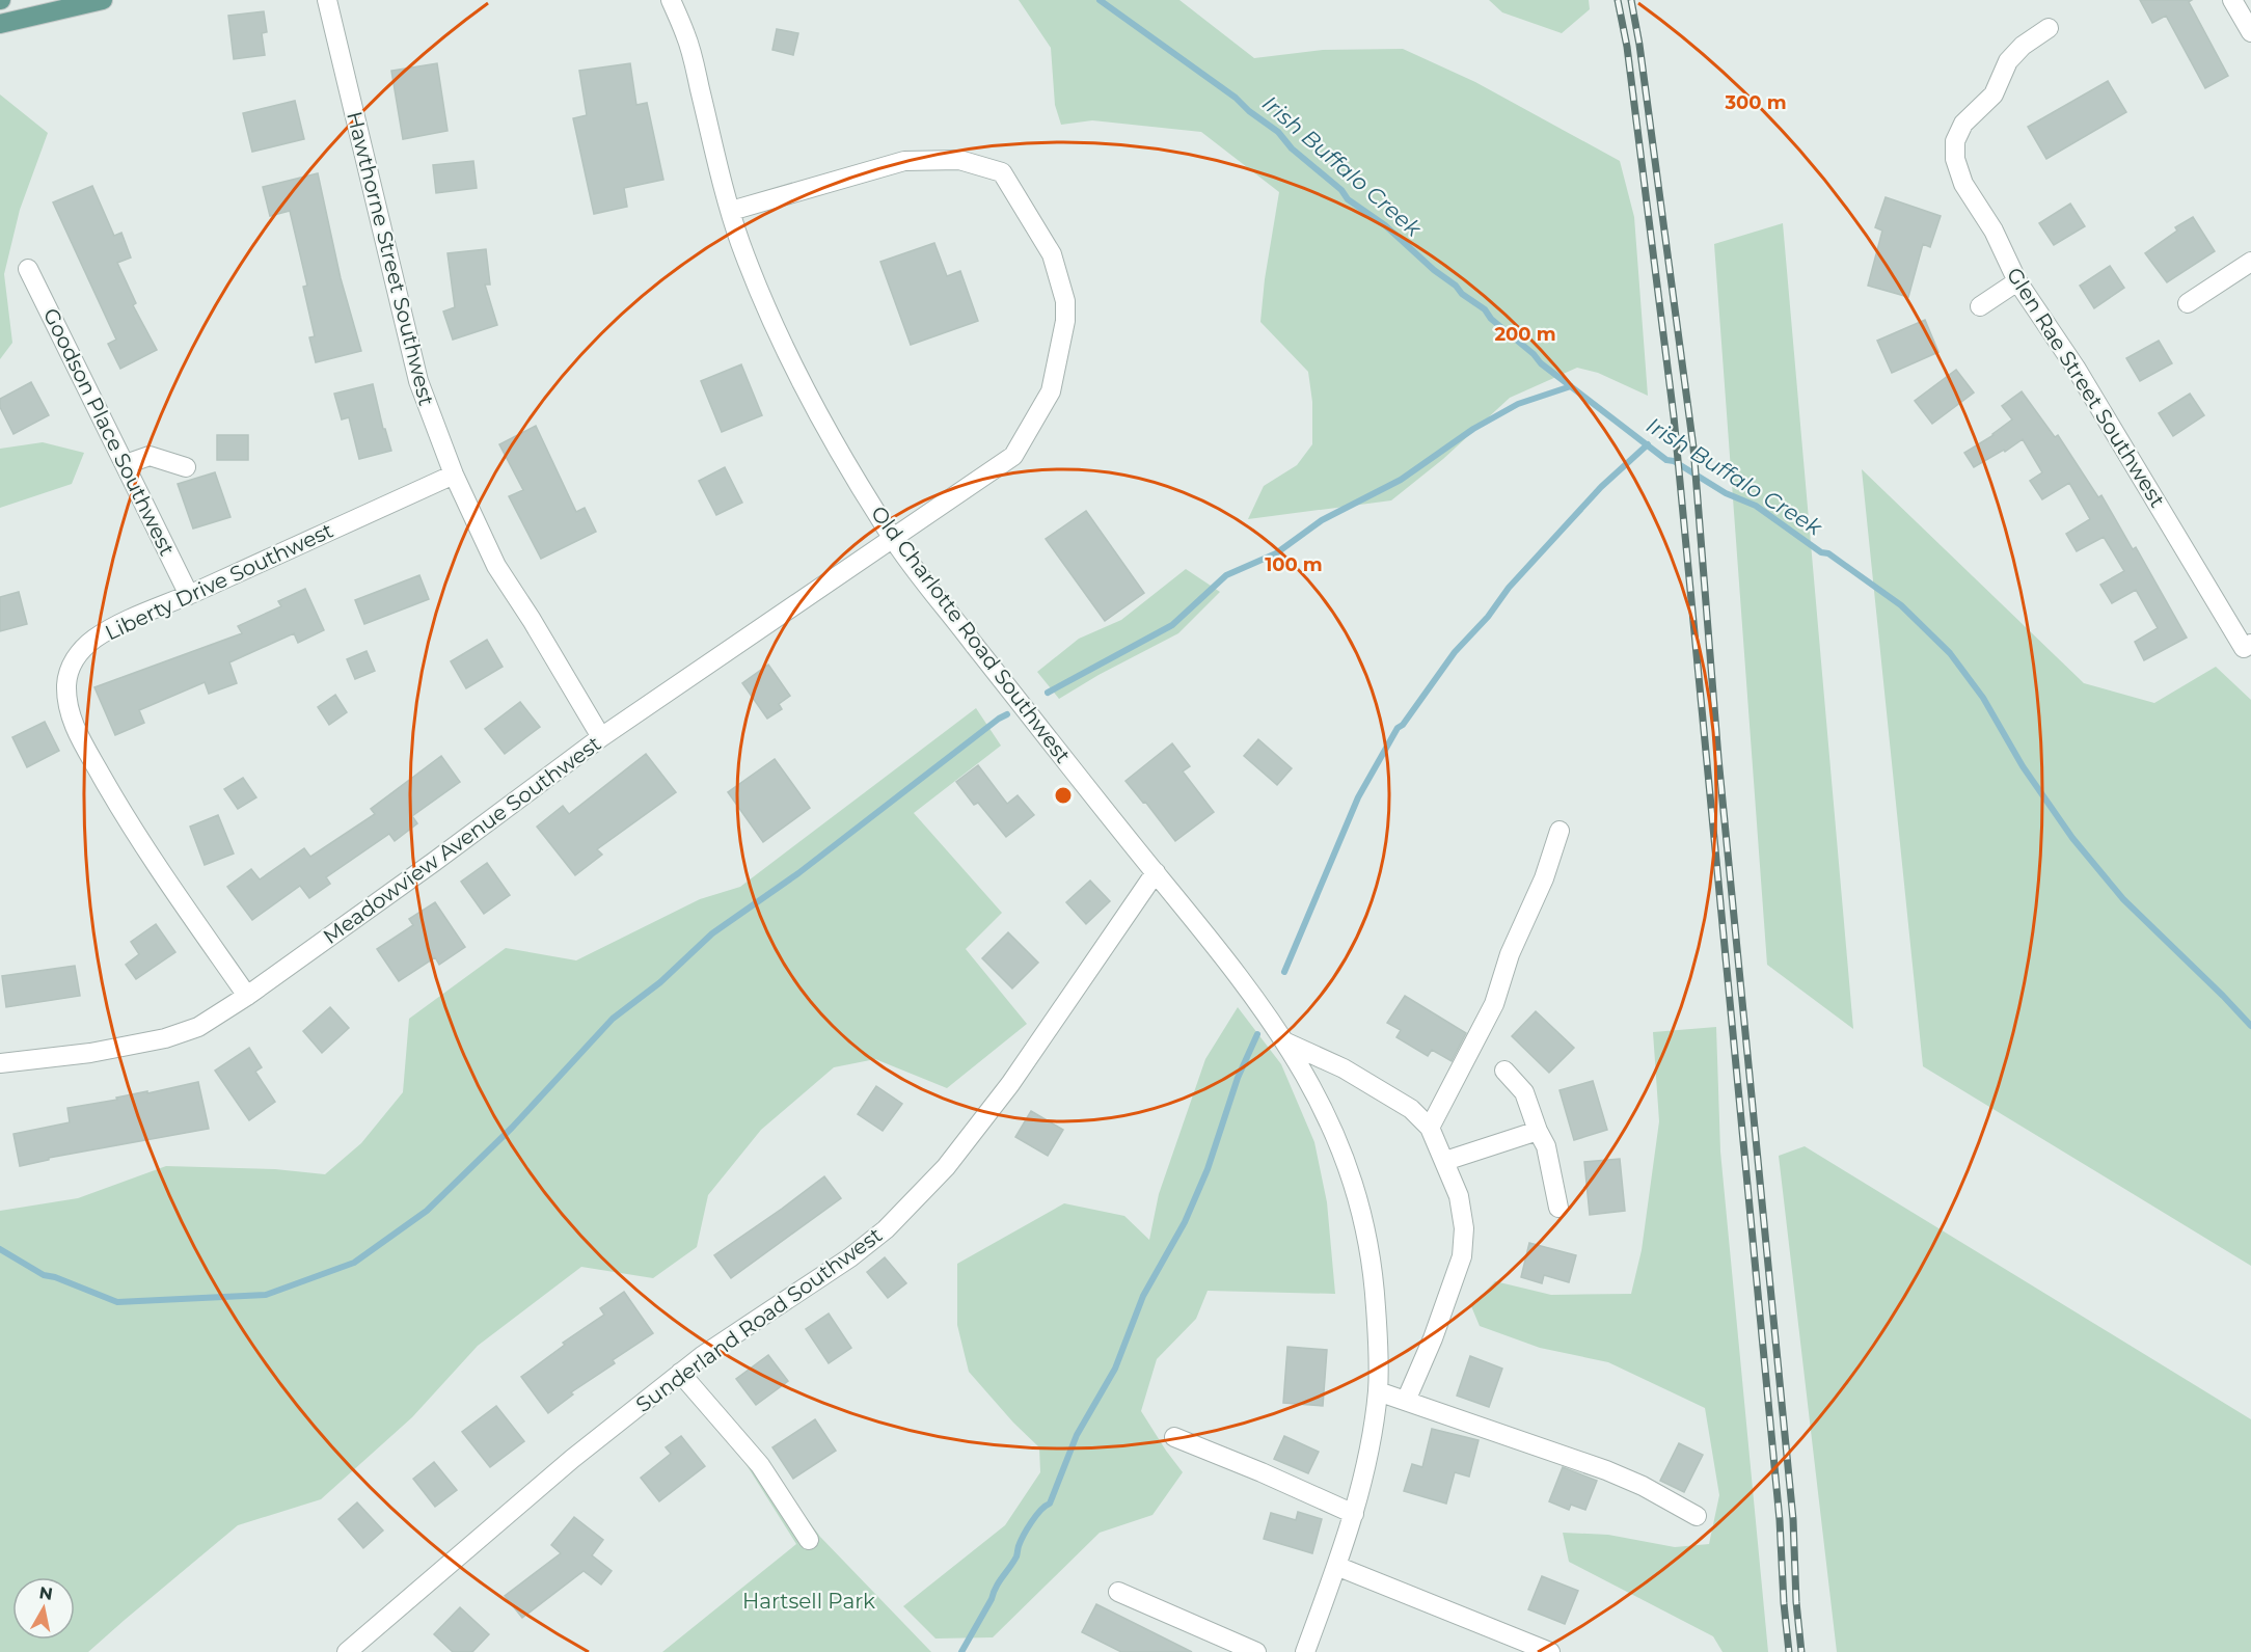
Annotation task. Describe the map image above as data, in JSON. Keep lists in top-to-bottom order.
{
  "streets": {
    "street": [
      "Hawthorne Street Southwest",
      "Glen Rae Street Southwest",
      "Goodson Place Southwest",
      "Liberty Drive Southwest",
      "Old Charlotte Road Southwest",
      "Meadowview Avenue Southwest",
      "Sunderland Road Southwest"
    ]
  },
  "crossings": [
    ["Hawthorne Street Southwest", "Liberty Drive Southwest"],
    ["Hawthorne Street Southwest", "Meadowview Avenue Southwest"],
    ["Goodson Place Southwest", "Liberty Drive Southwest"],
    ["Liberty Drive Southwest", "Meadowview Avenue Southwest"],
    ["Old Charlotte Road Southwest", "Meadowview Avenue Southwest"],
    ["Old Charlotte Road Southwest", "Sunderland Road Southwest"]
  ],
  "water": ["Irish Buffalo Creek"],
  "parks": ["Hartsell Park"],
  "north": "top",
  "rings": ["300 m", "200 m", "100 m"]
}
